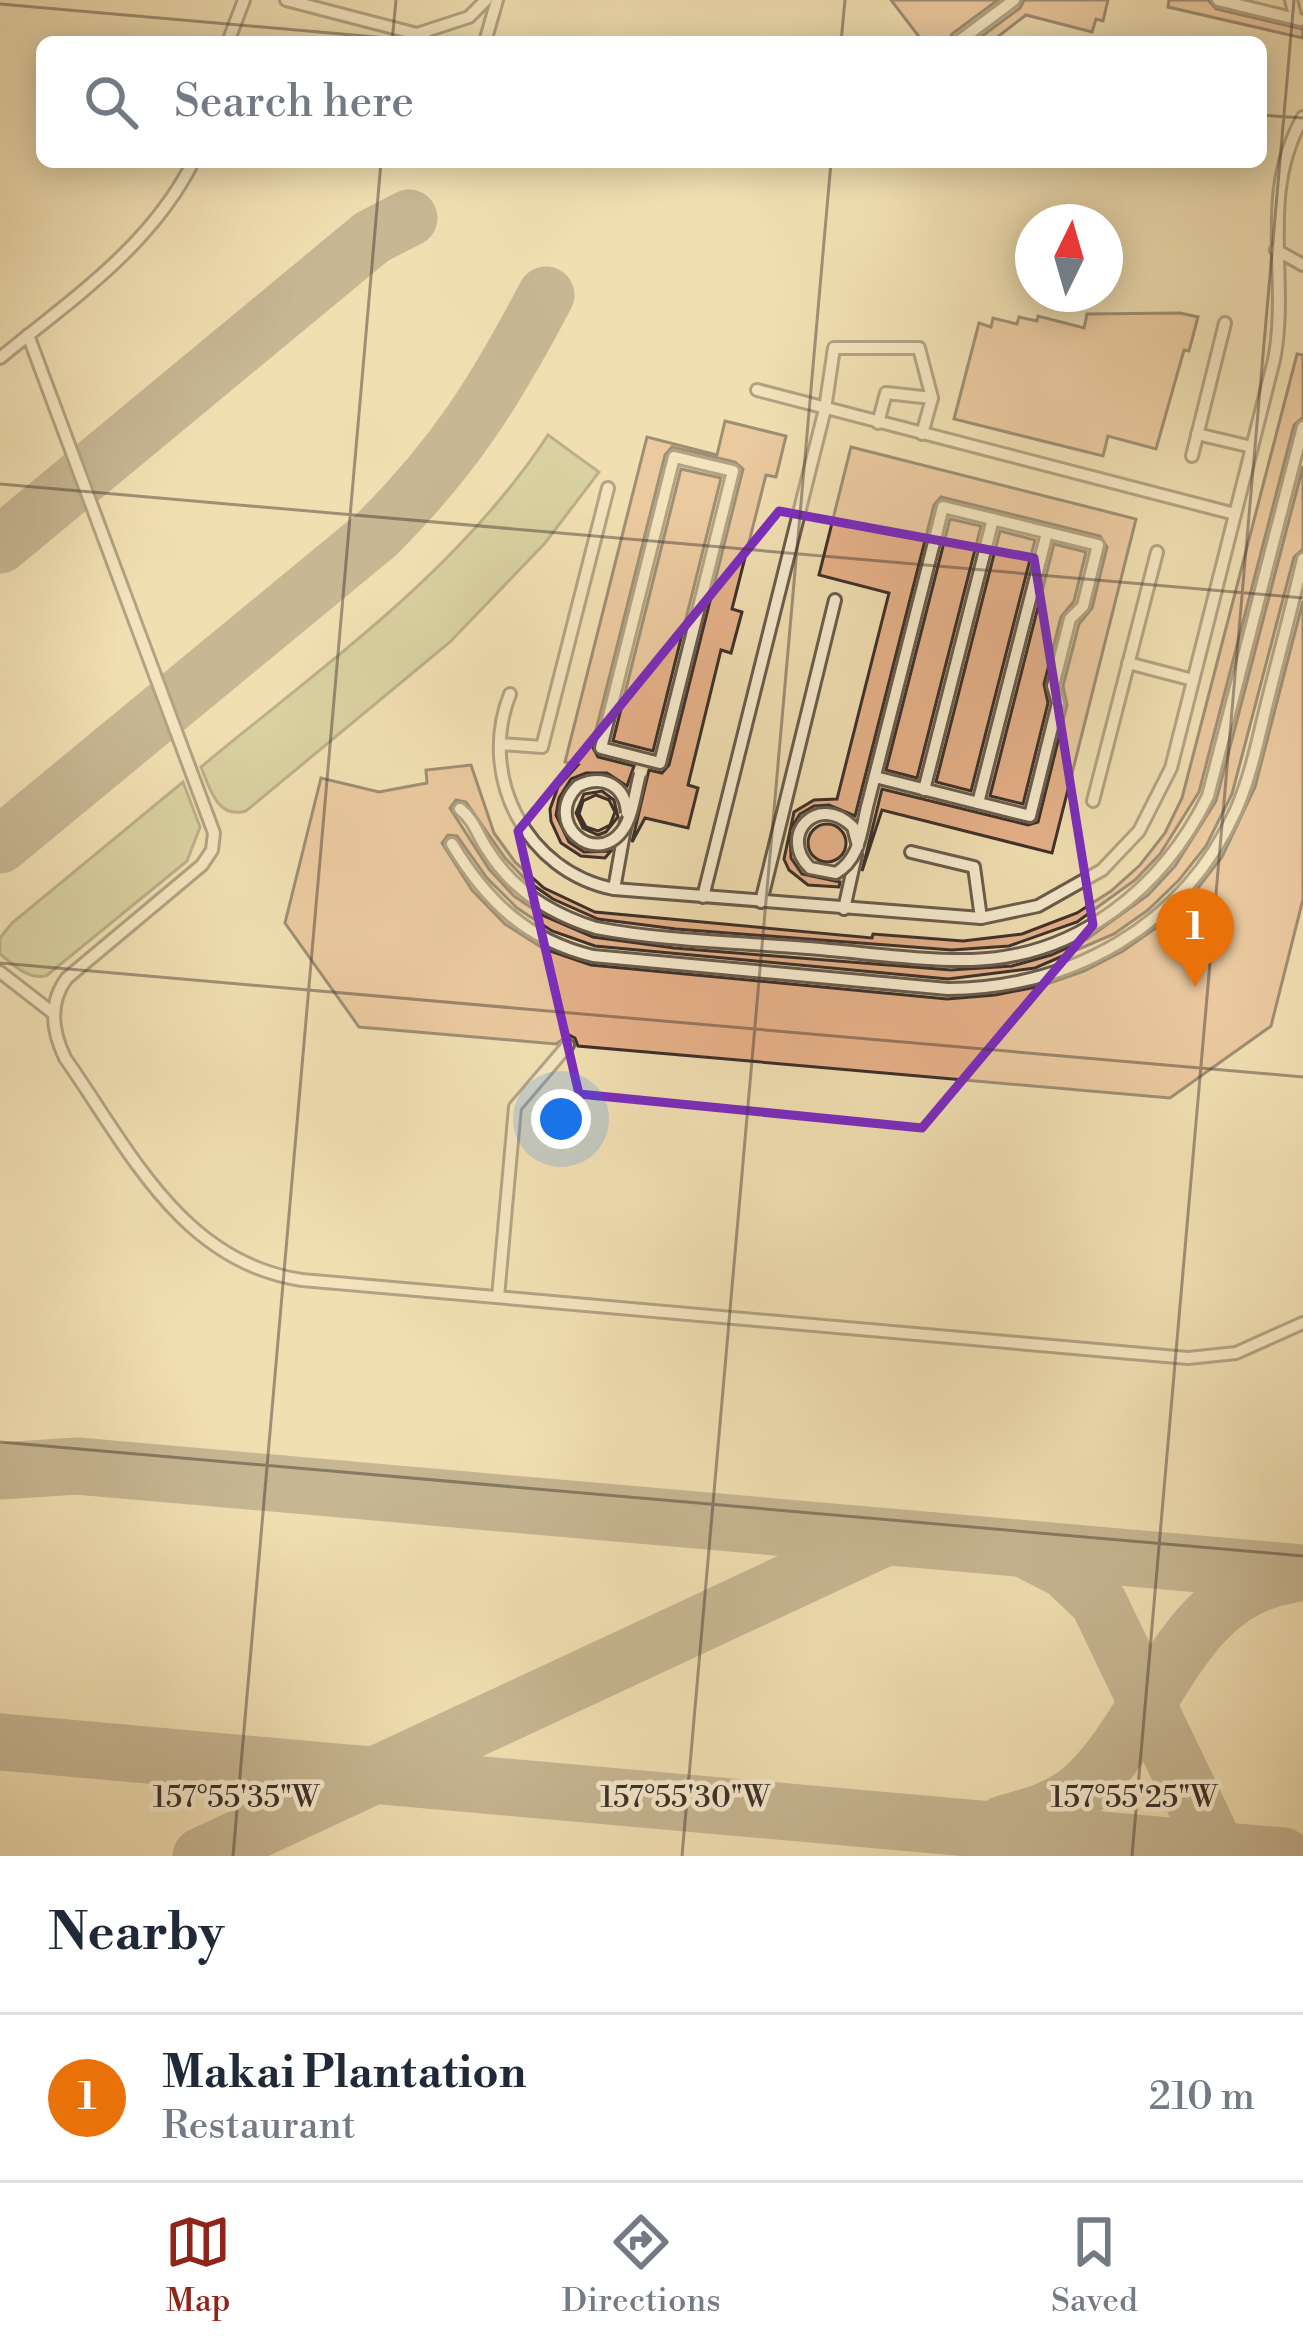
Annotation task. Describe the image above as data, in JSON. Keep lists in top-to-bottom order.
{
  "north": "top",
  "page": {
    "search": "Search here",
    "pins": "1",
    "heading": "Nearby",
    "list": [
      {
        "mark": "1",
        "name": "Makai Plantation",
        "note": "Restaurant",
        "value": "210 m"
      }
    ],
    "nav": ["Map", "Directions", "Saved"]
  },
  "coordinates": ["157°55'35\"W", "157°55'30\"W", "157°55'25\"W"]
}
